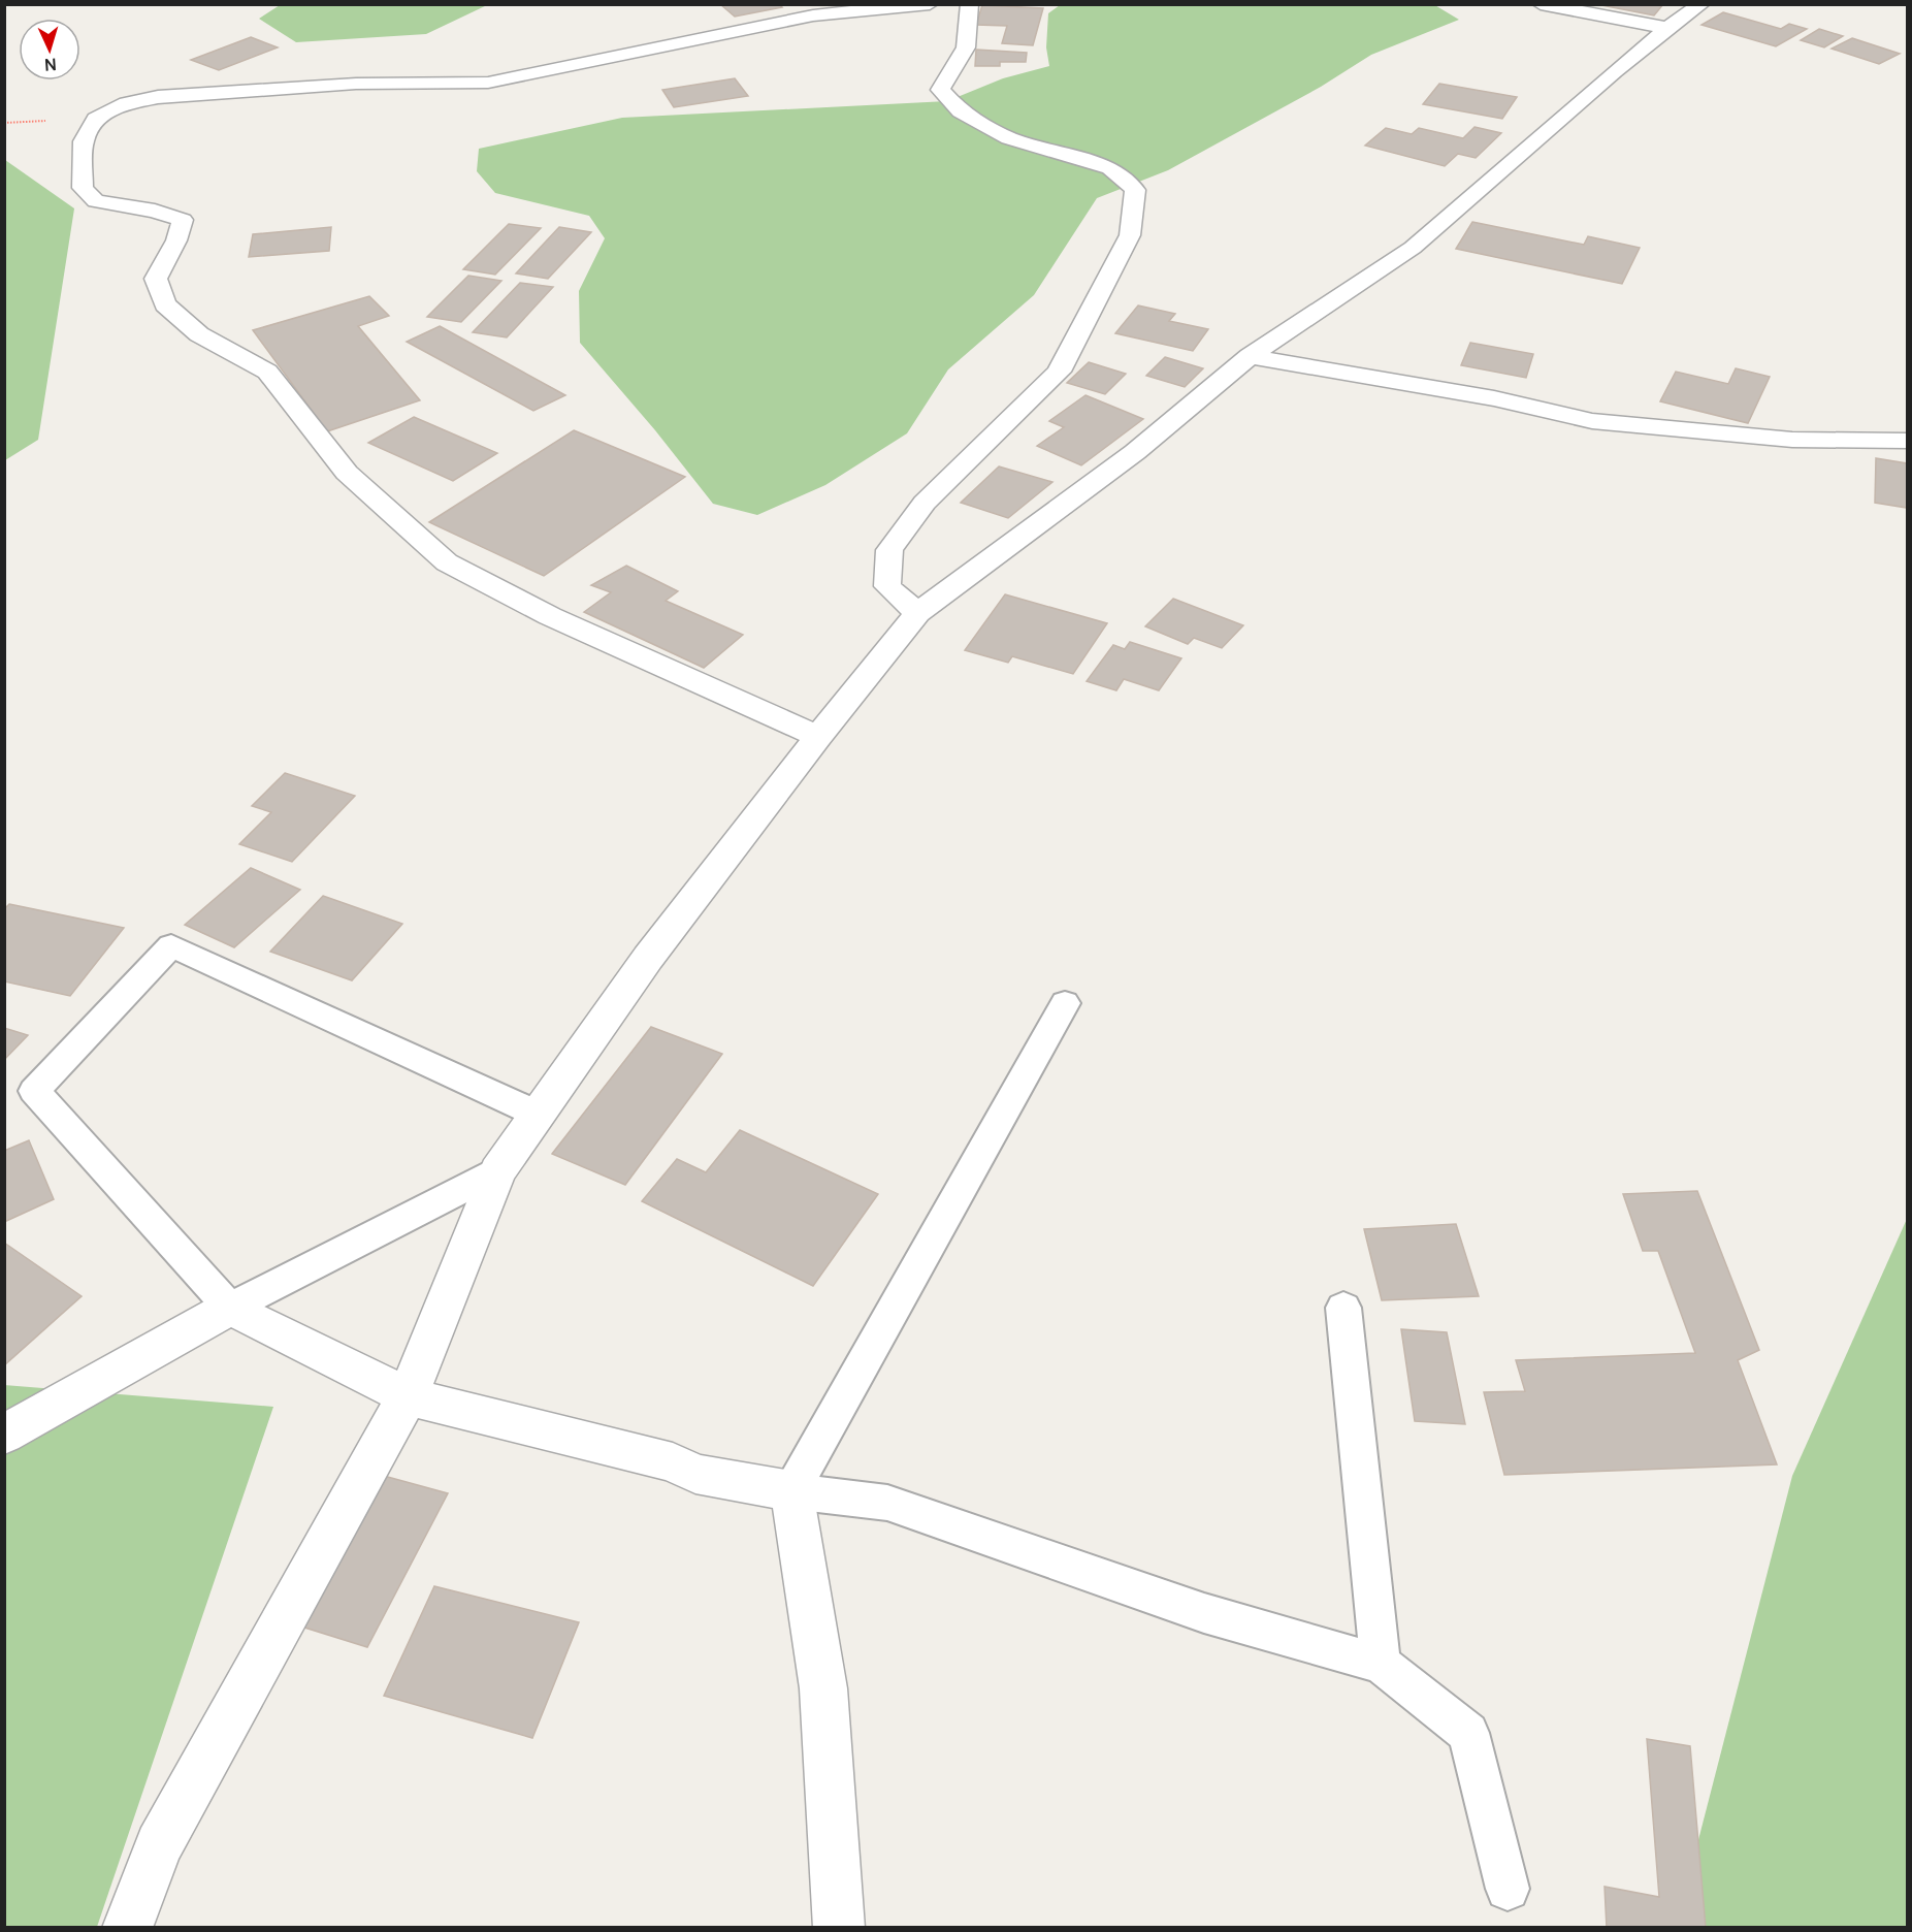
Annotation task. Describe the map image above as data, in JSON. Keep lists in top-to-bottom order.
{
  "north": "bottom"
}
